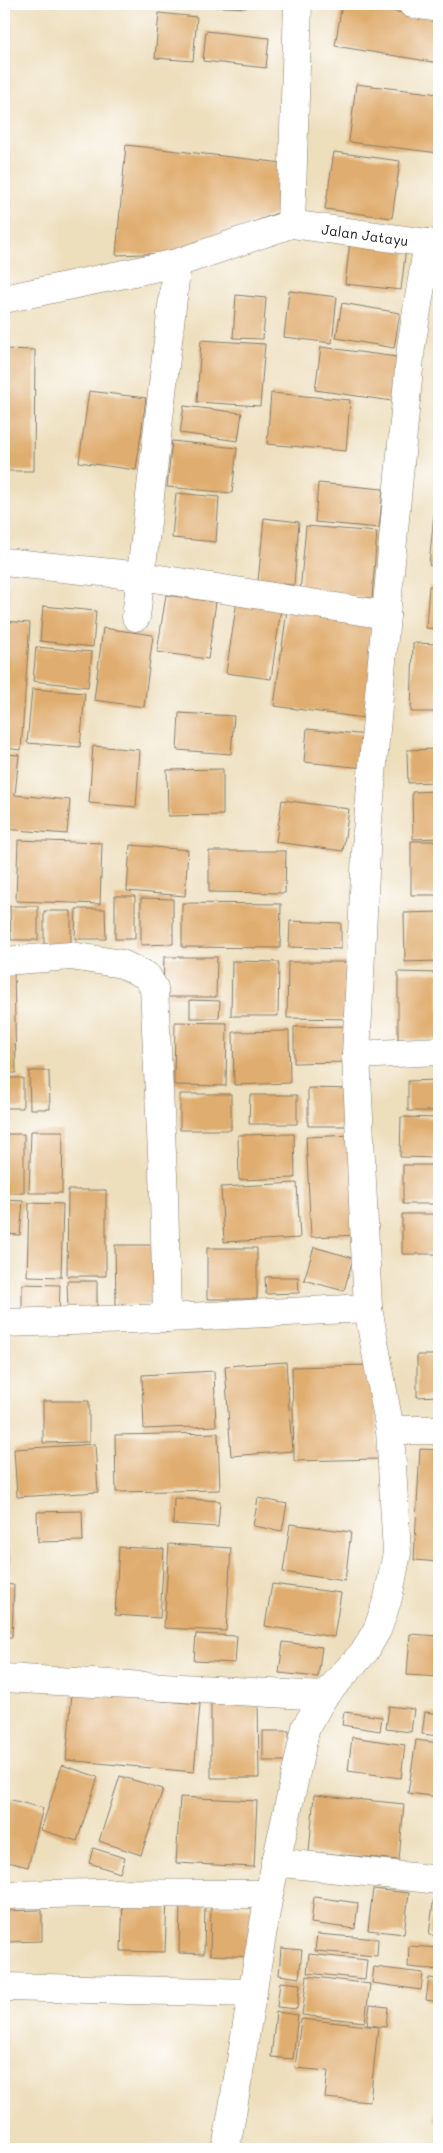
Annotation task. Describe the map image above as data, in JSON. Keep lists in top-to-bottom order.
{
  "streets": {
    "street": ["Jalan Jatayu"]
  }
}
